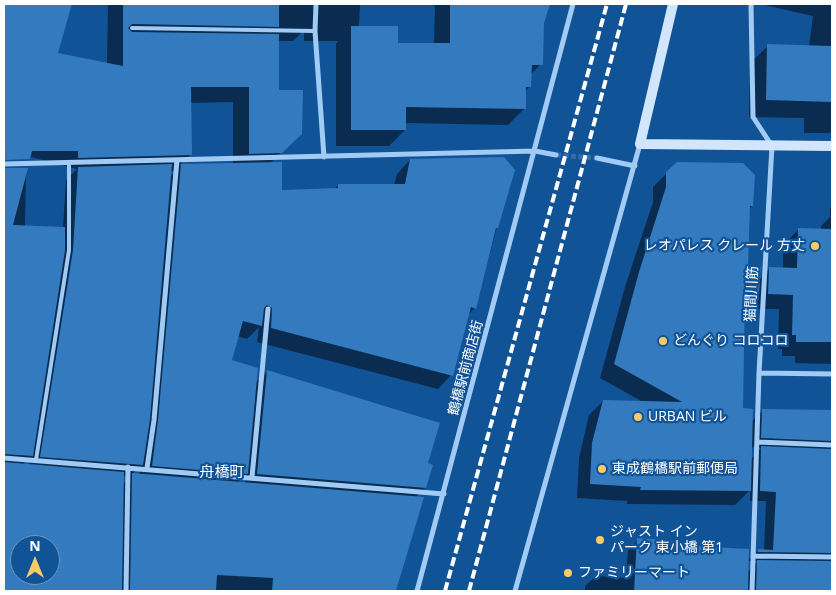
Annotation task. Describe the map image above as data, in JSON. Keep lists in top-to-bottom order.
{
  "streets": {
    "street": ["猫間川筋", "鶴橋駅前商店街"]
  },
  "districts": ["舟橋町"],
  "places": [
    "レオパレス クレール 方丈",
    "どんぐり コロコロ",
    "URBAN ビル",
    "東成鶴橋駅前郵便局",
    "ジャスト イン パーク 東小橋 第1",
    "ファミリーマート"
  ],
  "north": "top"
}
